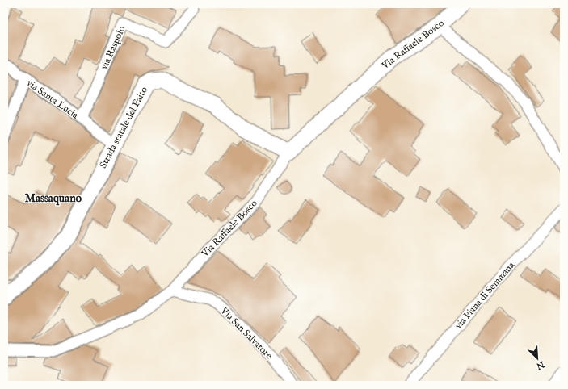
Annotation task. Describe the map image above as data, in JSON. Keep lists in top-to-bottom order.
{
  "streets": {
    "street": [
      "Via Raffaele Bosco",
      "via Raspolo",
      "via Santa Lucia",
      "Strada statale del Faito",
      "via Piana di Semmana",
      "Via San Salvatore"
    ]
  },
  "crossings": [
    ["Via Raffaele Bosco", "Strada statale del Faito"],
    ["Via Raffaele Bosco", "Via San Salvatore"],
    ["via Raspolo", "via Santa Lucia"],
    ["via Santa Lucia", "Strada statale del Faito"]
  ],
  "districts": ["Massaquano"],
  "north": "bottom right"
}
